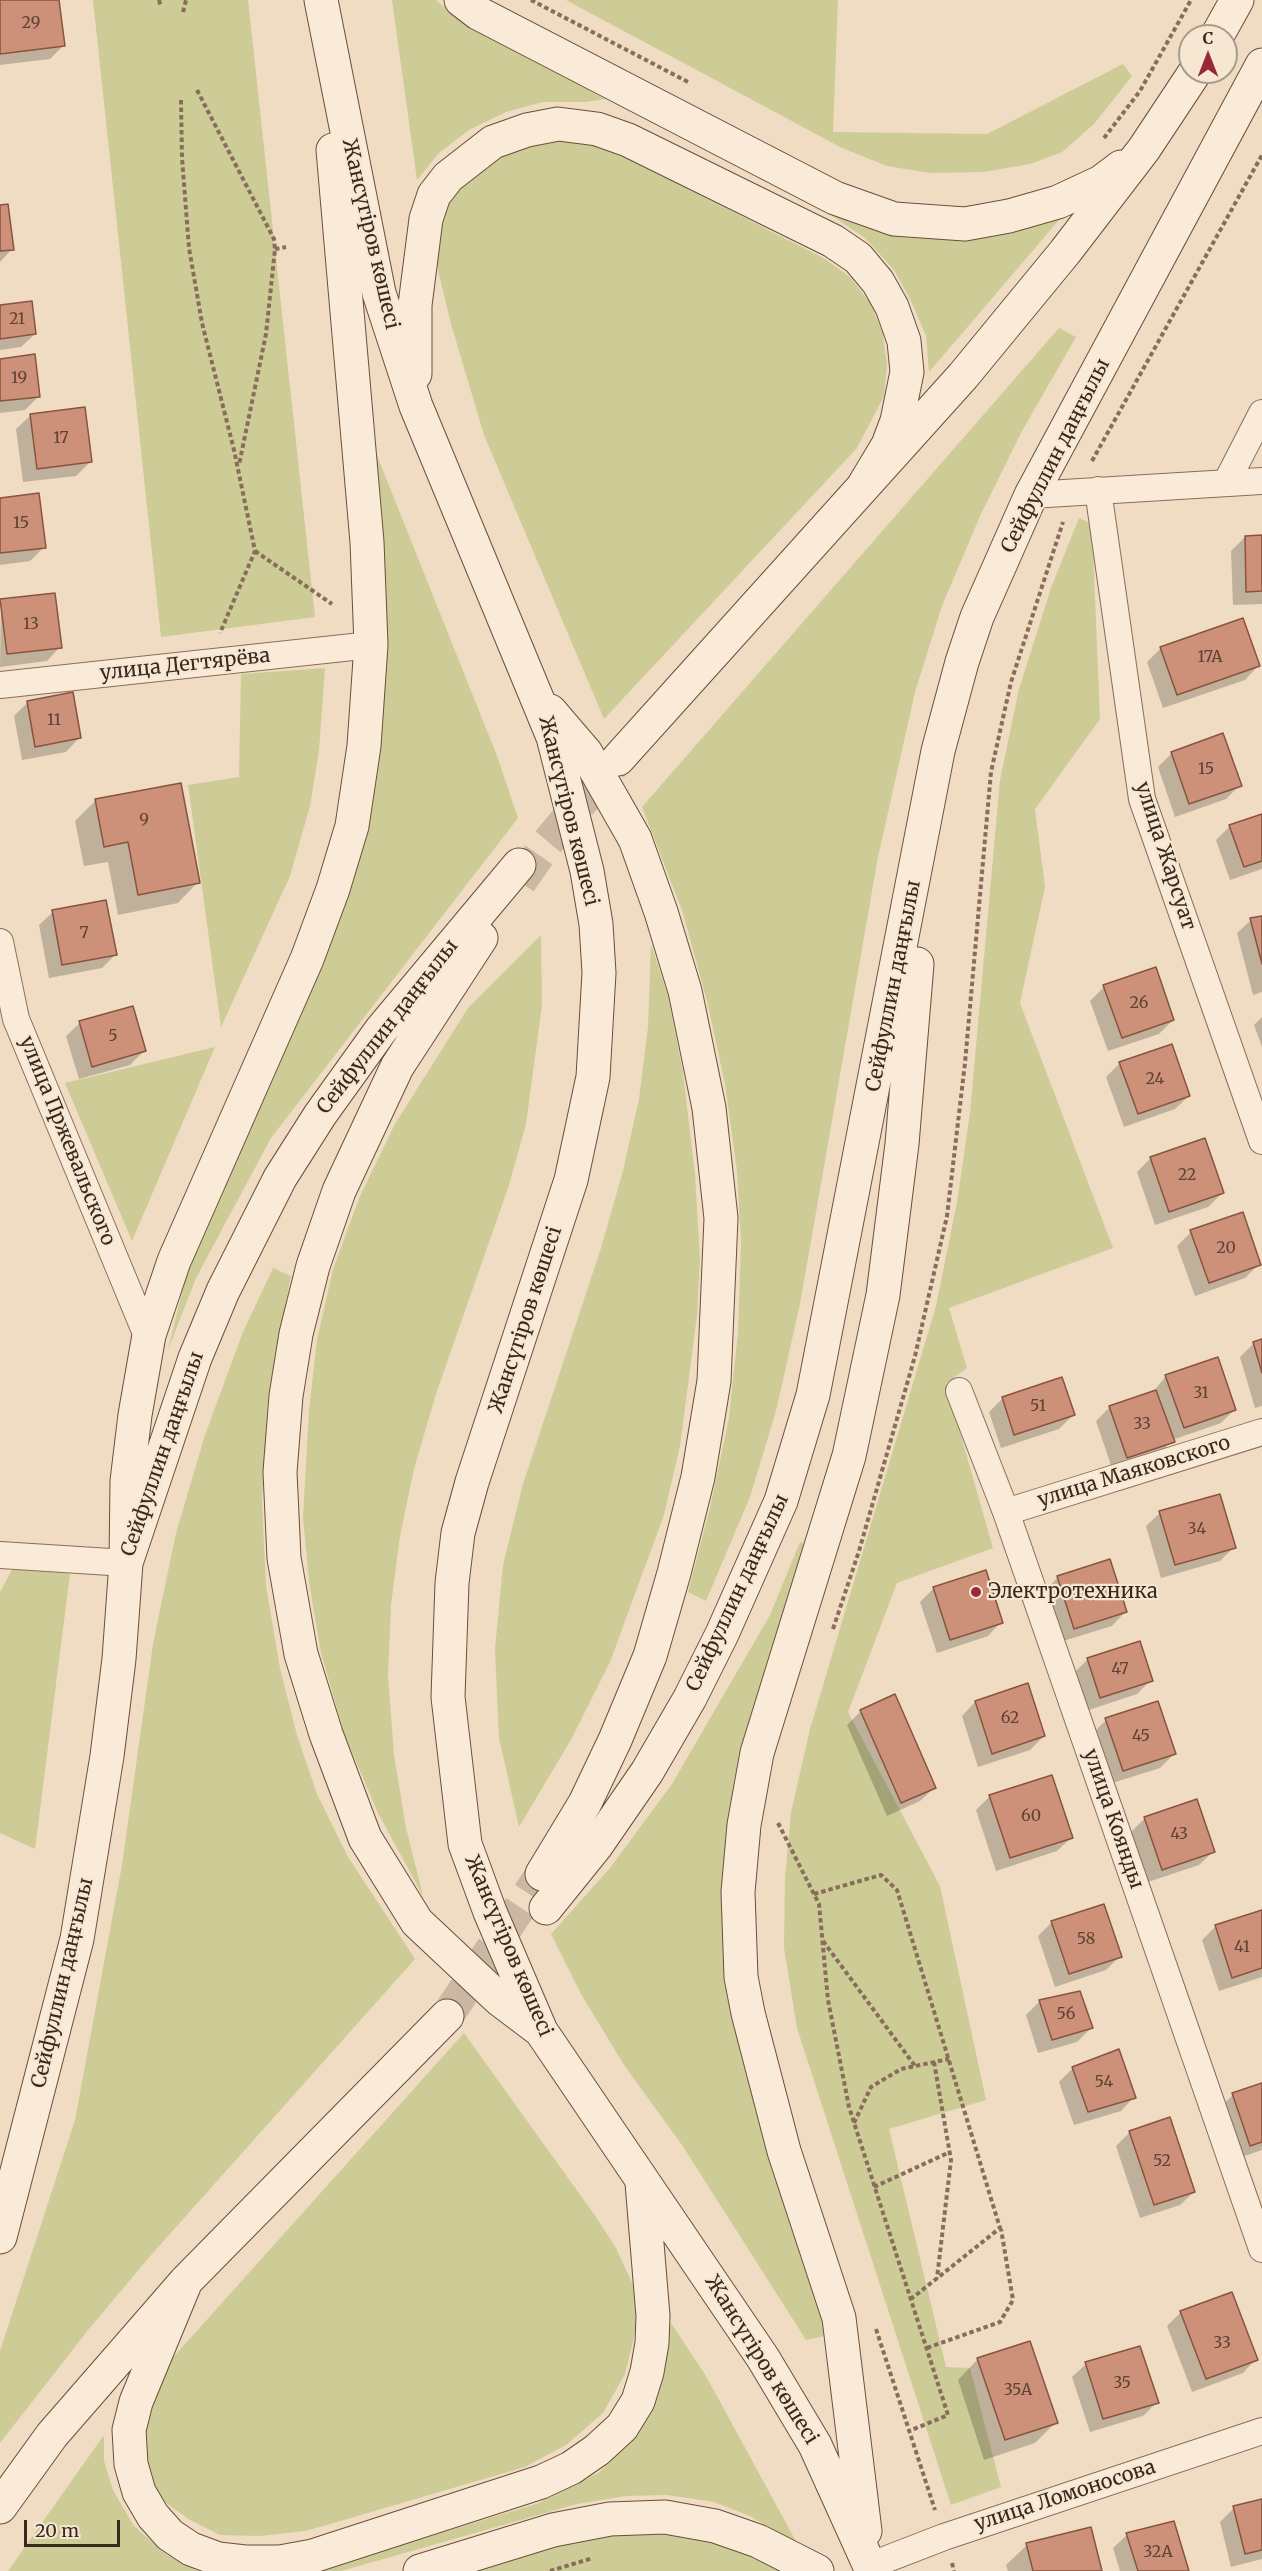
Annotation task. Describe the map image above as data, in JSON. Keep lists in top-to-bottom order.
{
  "streets": {
    "main road": ["Жансүгіров көшесі", "Сейфуллин даңғылы"],
    "street": [
      "улица Дегтярёва",
      "улица Жарсуат",
      "улица Пржевальского",
      "улица Маяковского",
      "улица Коянды",
      "улица Ломоносова"
    ]
  },
  "crossings": [
    ["Жансүгіров көшесі", "Сейфуллин даңғылы"],
    ["Жансүгіров көшесі", "улица Ломоносова"],
    ["улица Маяковского", "улица Коянды"]
  ],
  "places": ["Электротехника"],
  "house_numbers": [
    "29",
    "21",
    "19",
    "17",
    "15",
    "13",
    "17А",
    "11",
    "15",
    "9",
    "7",
    "26",
    "5",
    "24",
    "22",
    "20",
    "31",
    "51",
    "33",
    "34",
    "47",
    "62",
    "45",
    "60",
    "43",
    "58",
    "41",
    "56",
    "54",
    "52",
    "33",
    "35",
    "35А",
    "32А"
  ],
  "scale_bar": "20 m",
  "north": "top"
}
